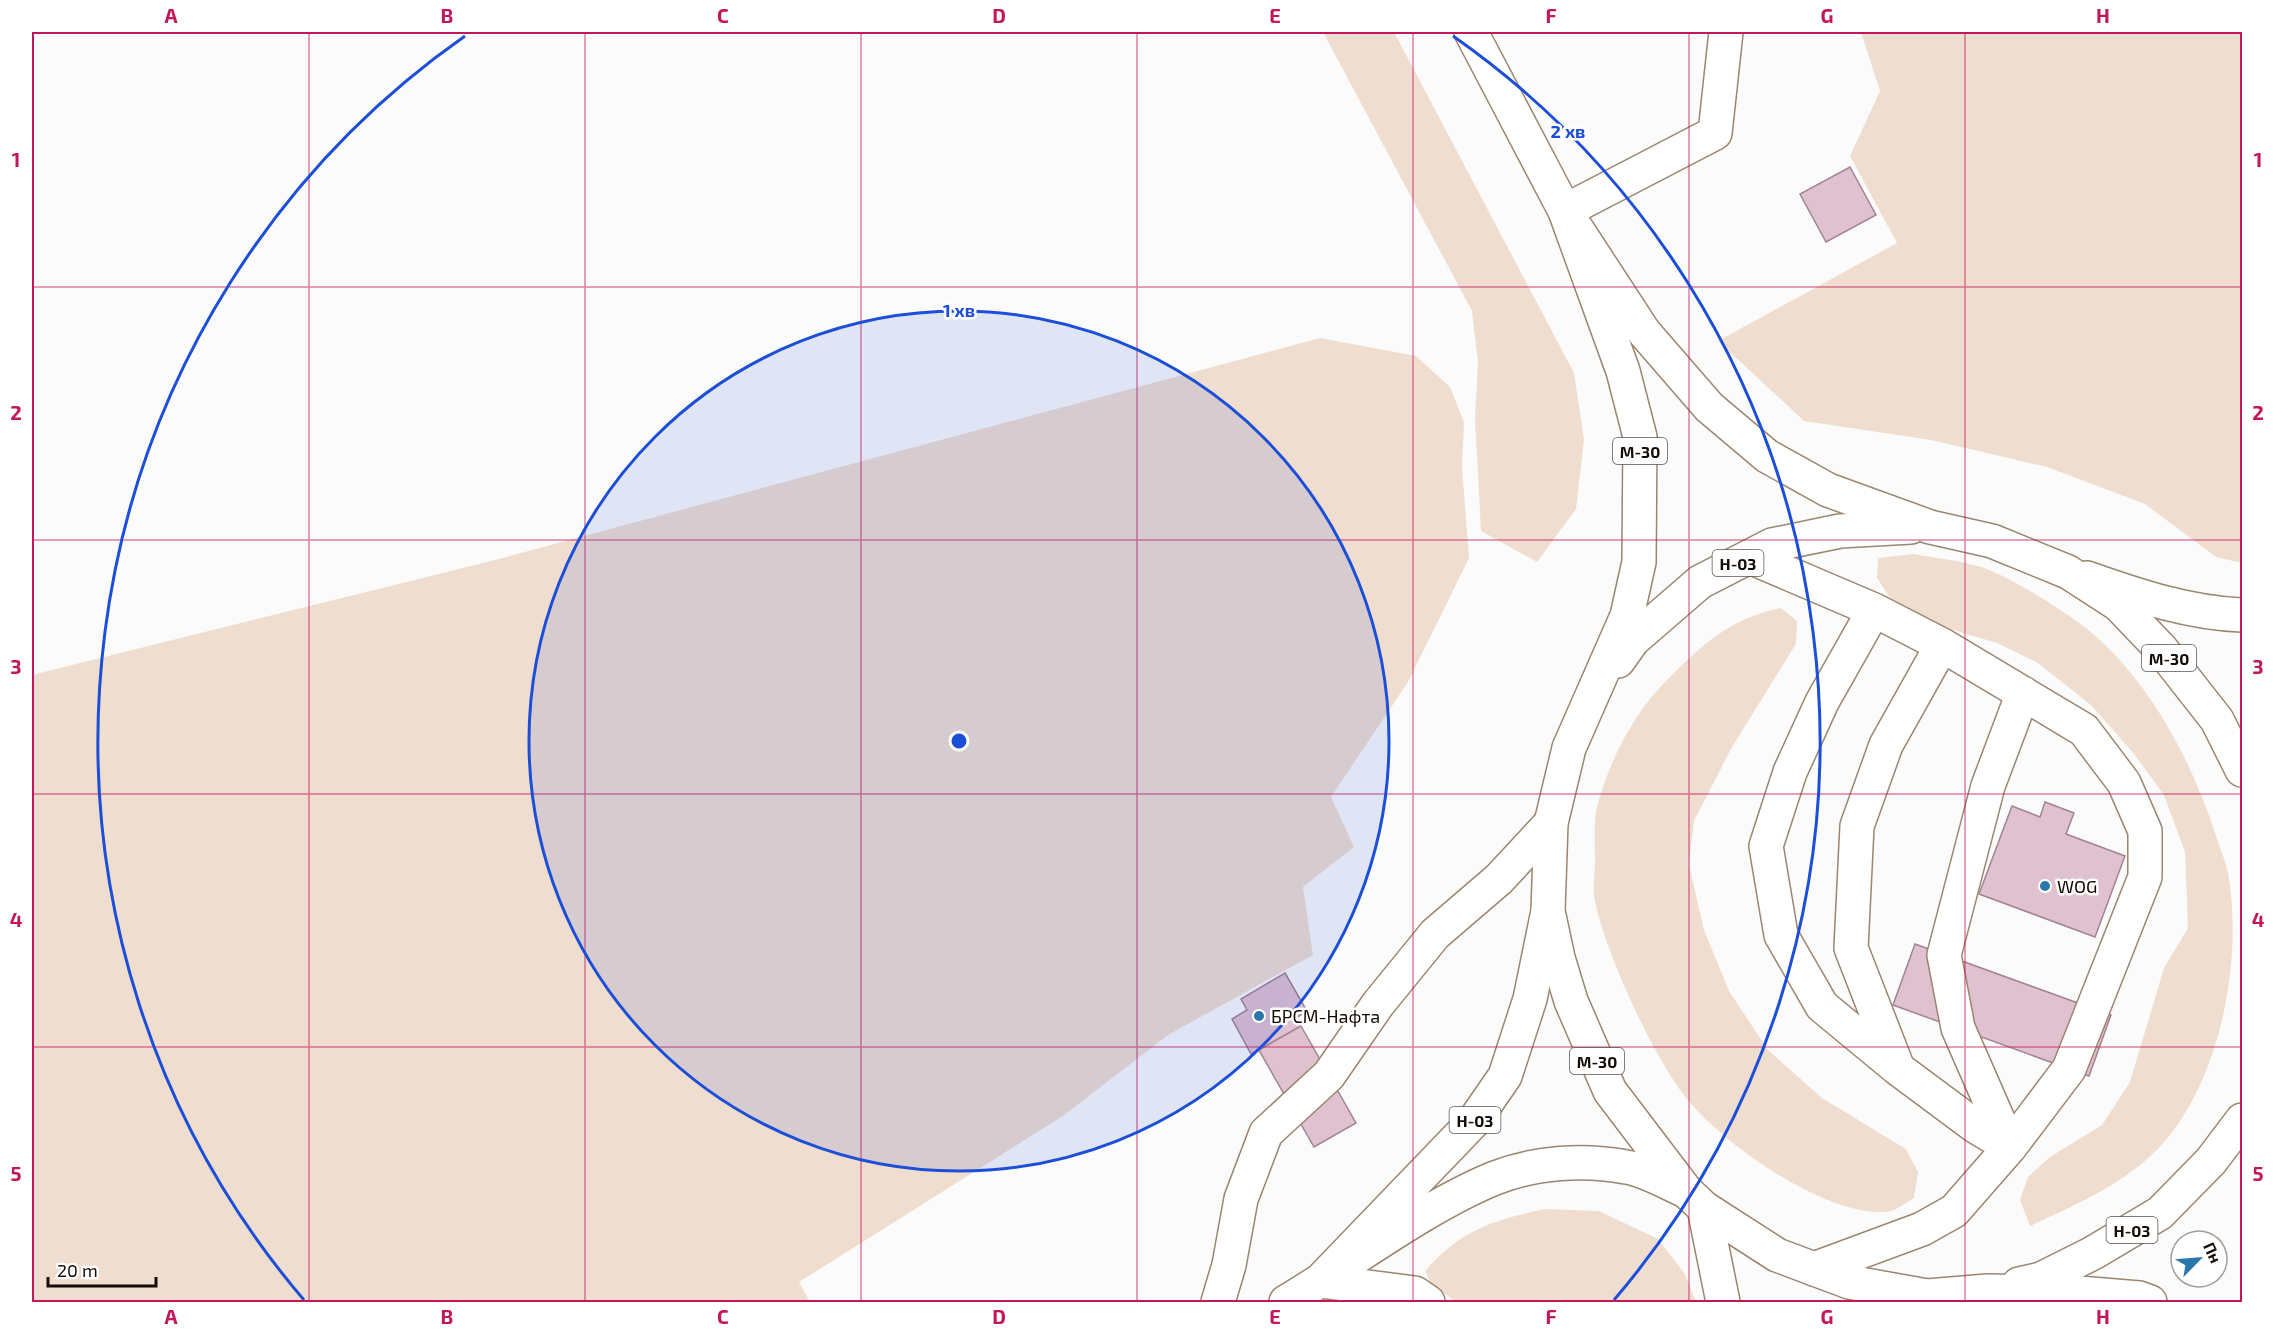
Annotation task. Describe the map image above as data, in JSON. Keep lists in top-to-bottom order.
{
  "streets": {
    "main road": ["М-30", "Н-03"]
  },
  "crossings": [
    ["М-30", "Н-03"]
  ],
  "places": ["WOG", "БРСМ-Нафта"],
  "scale_bar": "20 m",
  "north": "top right",
  "grid": {
    "columns": [
      "A",
      "B",
      "C",
      "D",
      "E",
      "F",
      "G",
      "H"
    ],
    "rows": [
      "1",
      "2",
      "3",
      "4",
      "5"
    ]
  },
  "rings": ["2 хв", "1 хв"]
}
